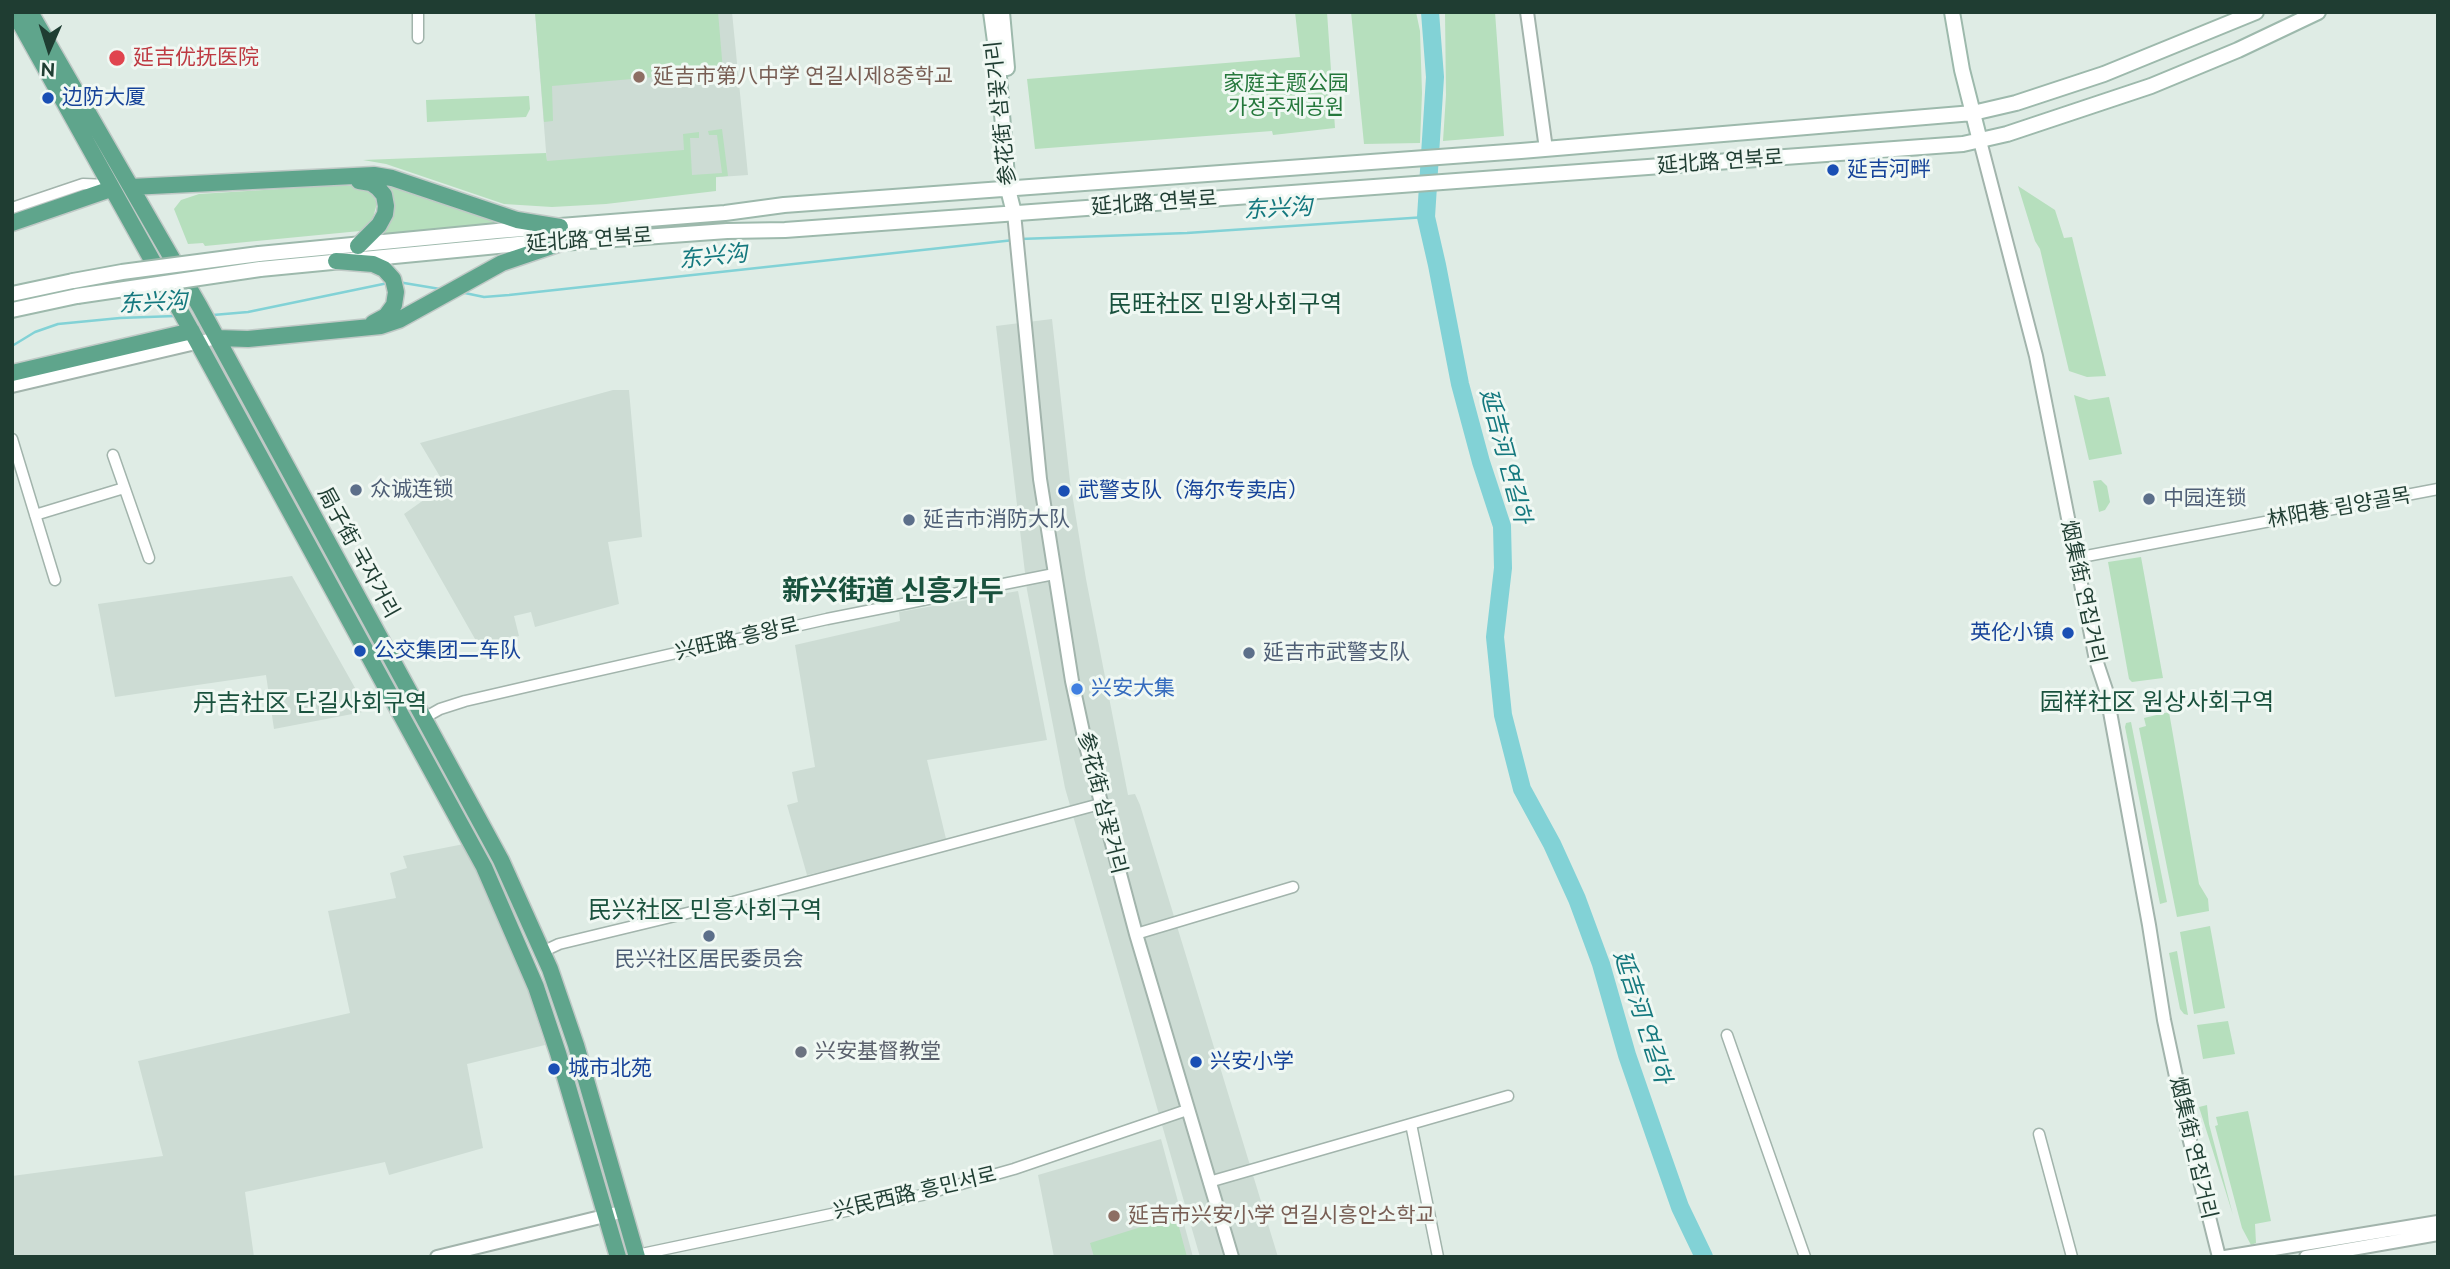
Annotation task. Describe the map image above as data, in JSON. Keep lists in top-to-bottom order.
{
  "streets": {
    "main road": [
      "参花街 삼꽃거리",
      "延北路 연북로",
      "局子街 국자거리",
      "烟集街 연집거리"
    ],
    "street": ["林阳巷 림양골목", "兴旺路 흥왕로", "兴民西路 흥민서로"]
  },
  "crossings": [
    ["参花街 삼꽃거리", "延北路 연북로"],
    ["参花街 삼꽃거리", "兴旺路 흥왕로"],
    ["参花街 삼꽃거리", "兴民西路 흥민서로"],
    ["延北路 연북로", "烟集街 연집거리"],
    ["林阳巷 림양골목", "烟集街 연집거리"],
    ["局子街 국자거리", "兴旺路 흥왕로"],
    ["局子街 국자거리", "兴民西路 흥민서로"]
  ],
  "districts": [
    "民旺社区 민왕사회구역",
    "新兴街道 신흥가두",
    "园祥社区 원상사회구역",
    "丹吉社区 단길사회구역",
    "民兴社区 민흥사회구역"
  ],
  "water": ["东兴沟", "延吉河 연길하"],
  "parks": ["家庭主题公园 가정주제공원"],
  "places": [
    "延吉优抚医院",
    "延吉市第八中学 연길시제8중학교",
    "边防大厦",
    "延吉河畔",
    "众诚连锁",
    "武警支队（海尔专卖店）",
    "中园连锁",
    "延吉市消防大队",
    "英伦小镇",
    "公交集团二车队",
    "延吉市武警支队",
    "兴安大集",
    "民兴社区居民委员会",
    "兴安基督教堂",
    "兴安小学",
    "城市北苑",
    "延吉市兴安小学 연길시흥안소학교"
  ],
  "north": "bottom"
}
